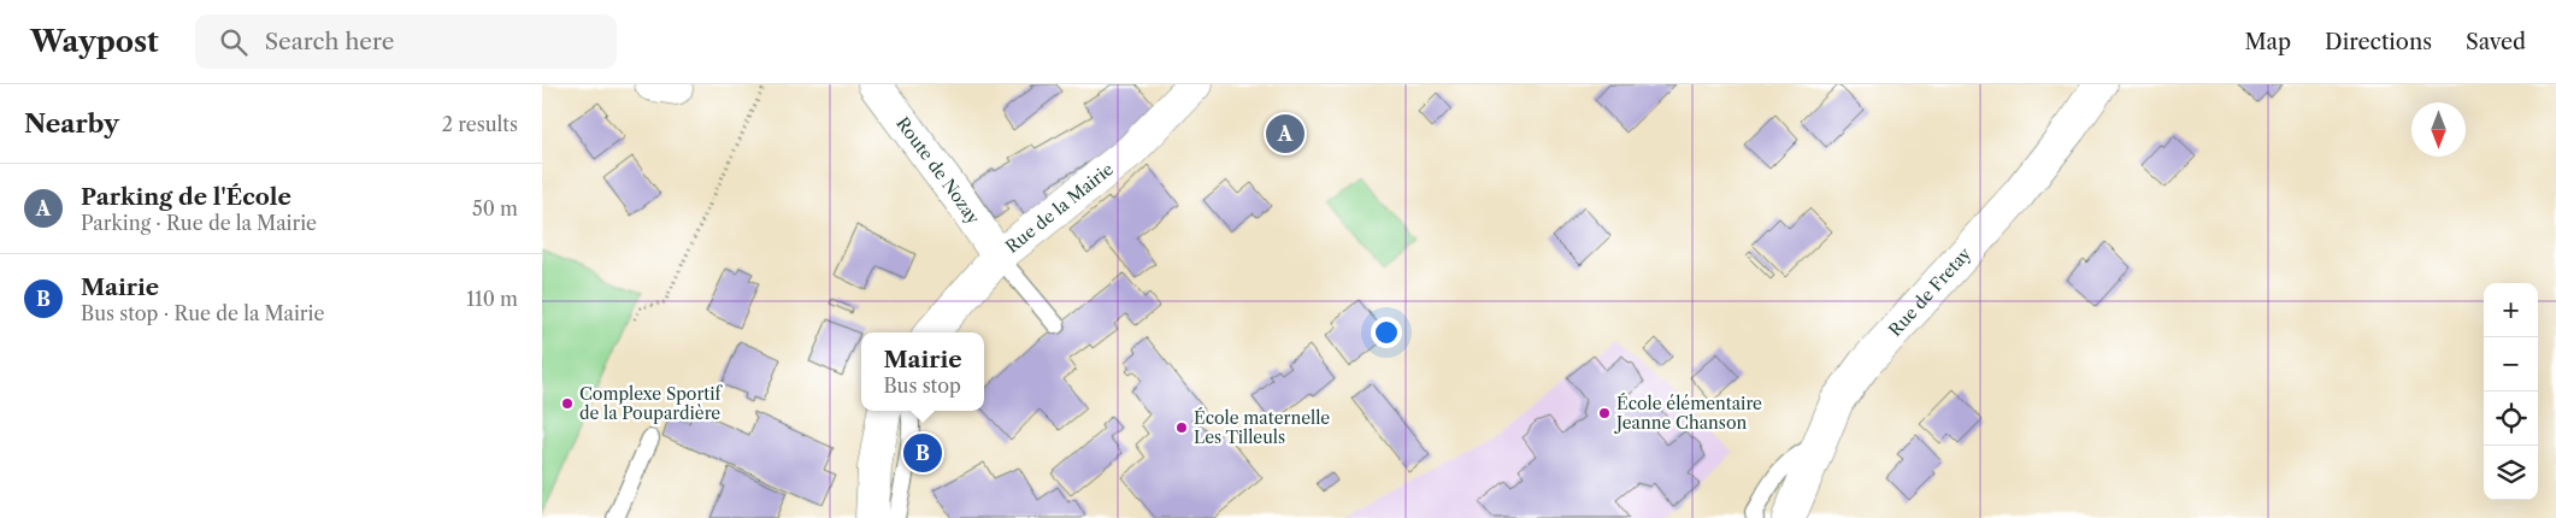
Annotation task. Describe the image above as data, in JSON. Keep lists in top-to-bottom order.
{
  "streets": {
    "street": ["Route de Nozay", "Rue de la Mairie", "Rue de Fretay"]
  },
  "crossings": [
    ["Route de Nozay", "Rue de la Mairie"]
  ],
  "places": ["Complexe Sportif de la Poupardière", "École élémentaire Jeanne Chanson", "École maternelle Les Tilleuls"],
  "north": "bottom",
  "page": {
    "header": "Waypost",
    "search": "Search here",
    "nav": ["Map", "Directions", "Saved"],
    "heading": ["Nearby", "2 results"],
    "pins": ["A", "B"],
    "list": [
      {
        "mark": "A",
        "name": "Parking de l'École",
        "note": "Parking · Rue de la Mairie",
        "value": "50 m"
      },
      {
        "mark": "B",
        "name": "Mairie",
        "note": "Bus stop · Rue de la Mairie",
        "value": "110 m"
      }
    ],
    "map_buttons": ["+", "−"],
    "popup": ["Mairie", "Bus stop"]
  }
}
